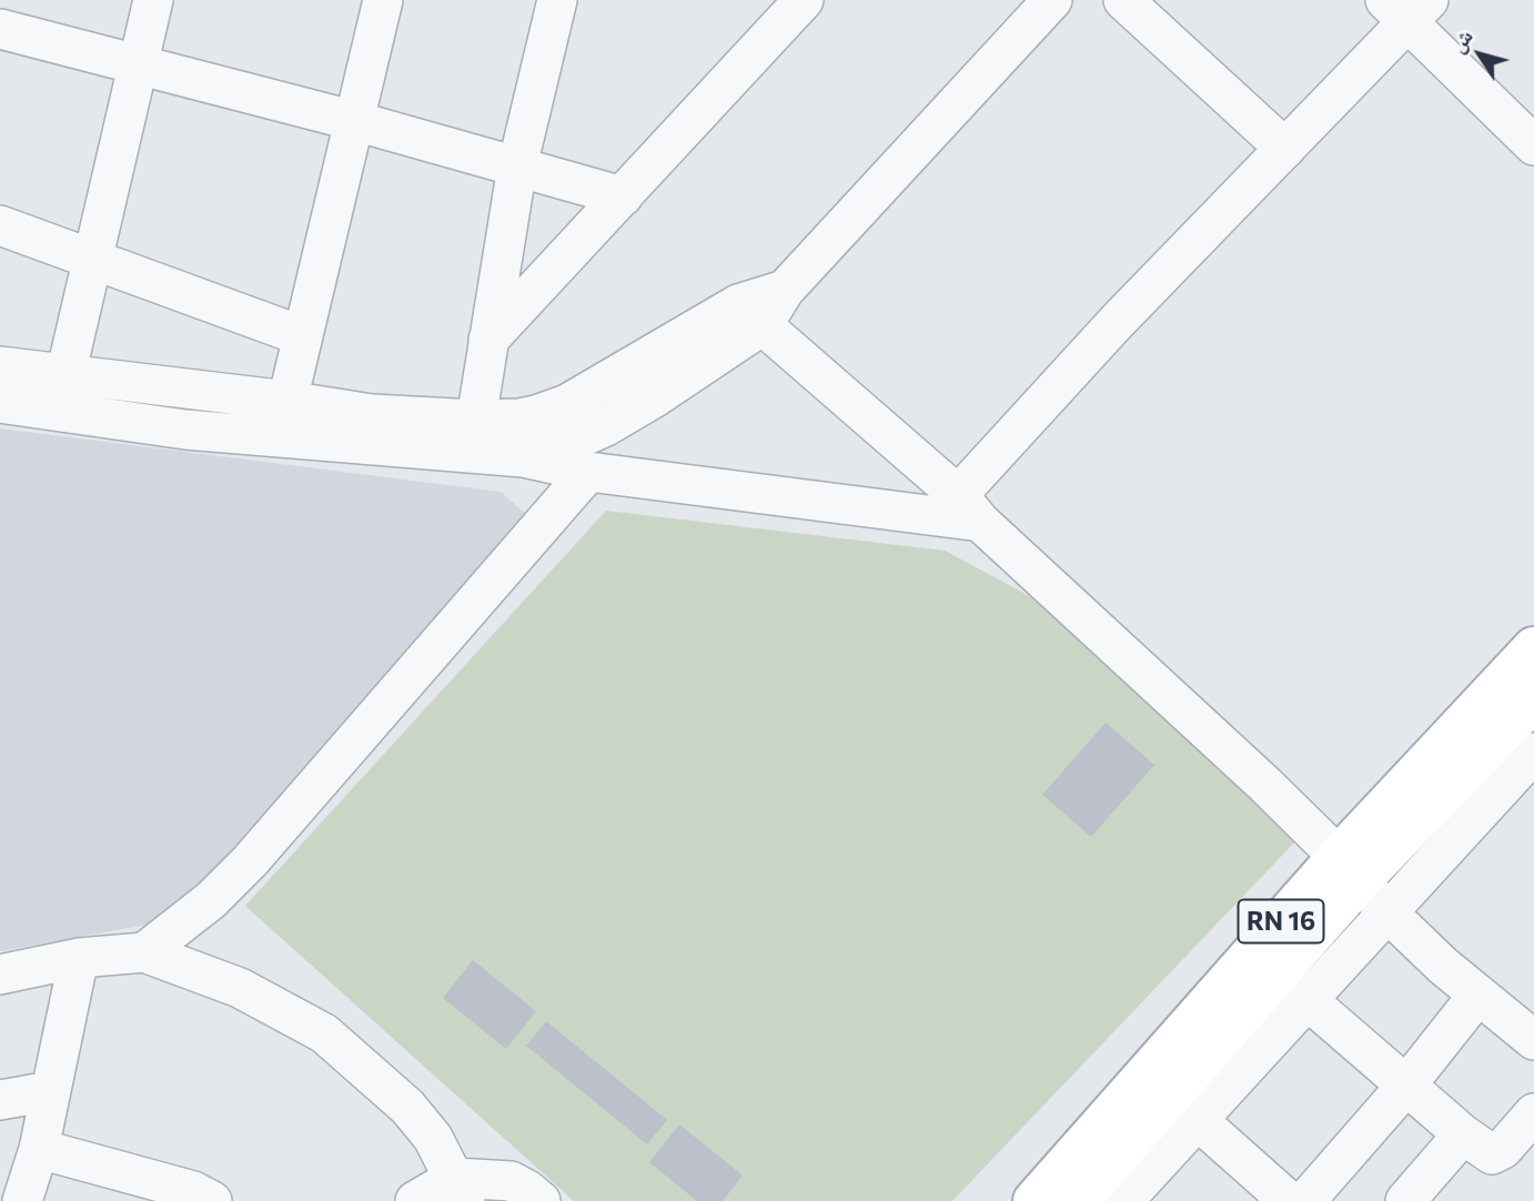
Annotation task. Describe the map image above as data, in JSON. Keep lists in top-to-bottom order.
{
  "streets": {
    "main road": ["RN 16"]
  },
  "north": "top left"
}
